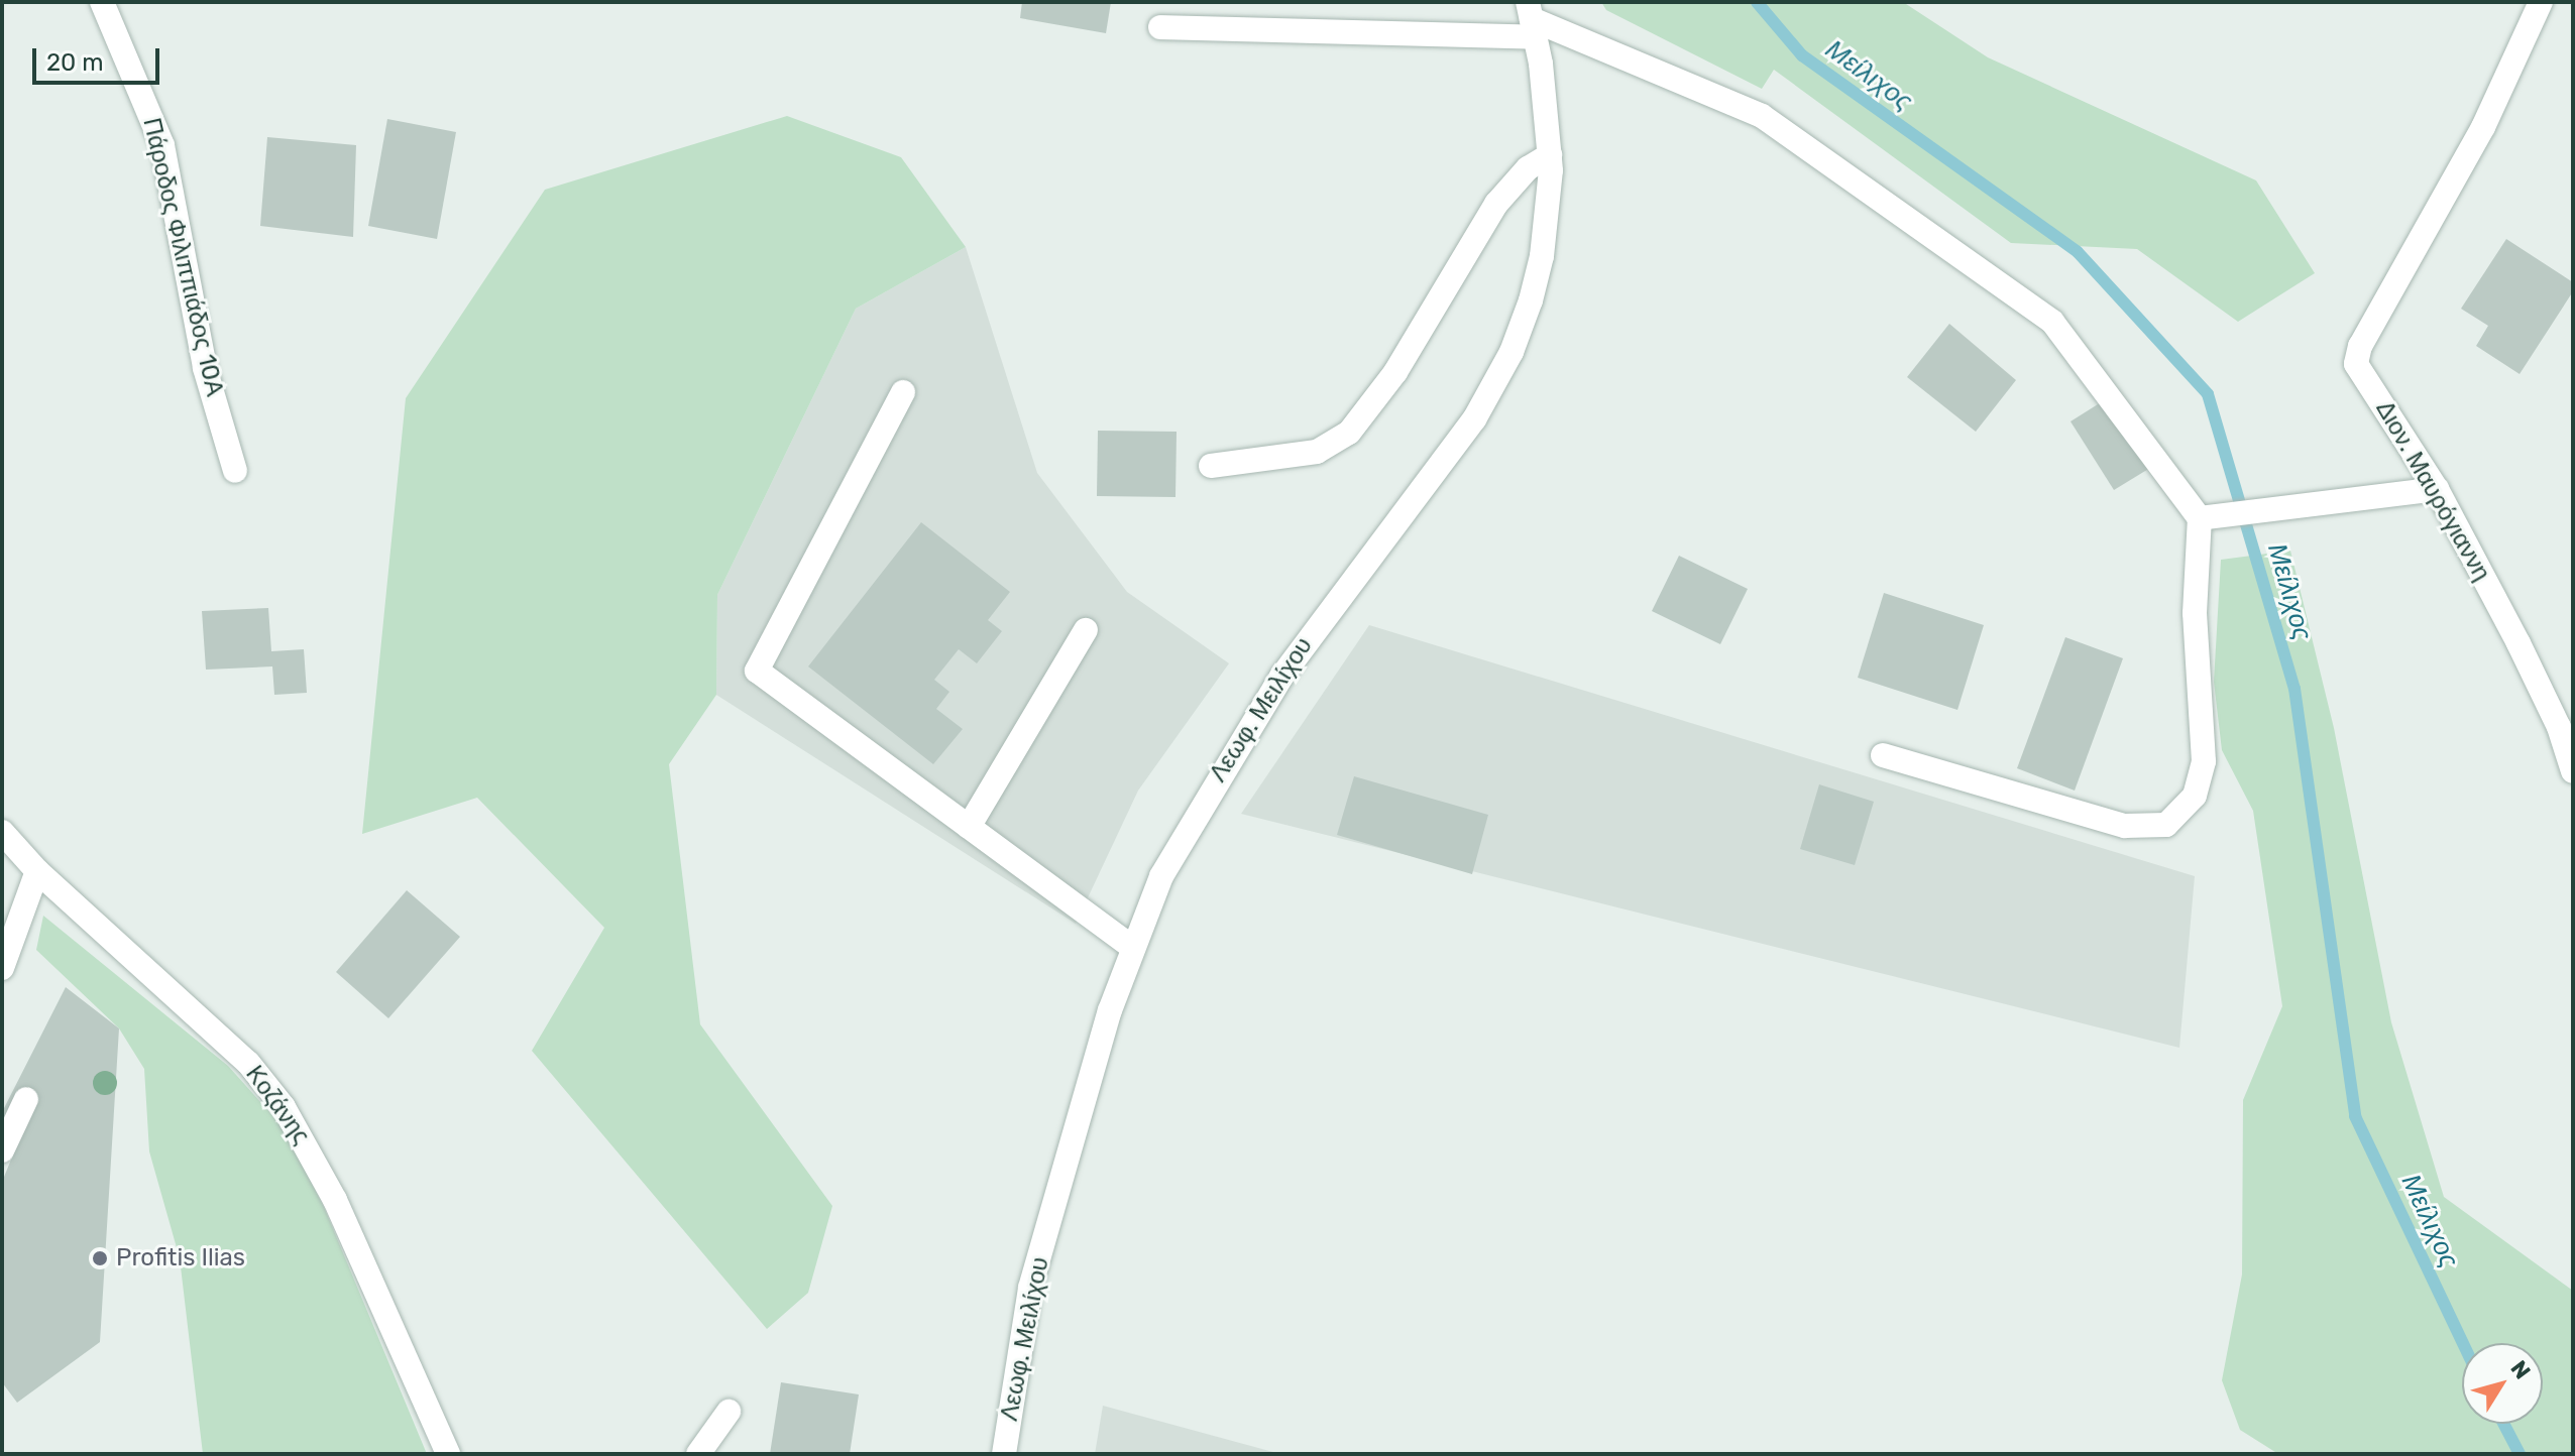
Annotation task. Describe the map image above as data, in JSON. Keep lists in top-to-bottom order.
{
  "streets": {
    "street": [
      "Πάροδος Φιλιππιάδος 10Α",
      "Διον. Μαυρόγιαννη",
      "Λεωφ. Μειλίχου",
      "Κοζάνης"
    ]
  },
  "water": ["Μείλιχος"],
  "places": ["Profitis Ilias"],
  "scale_bar": "20 m",
  "north": "top right"
}
